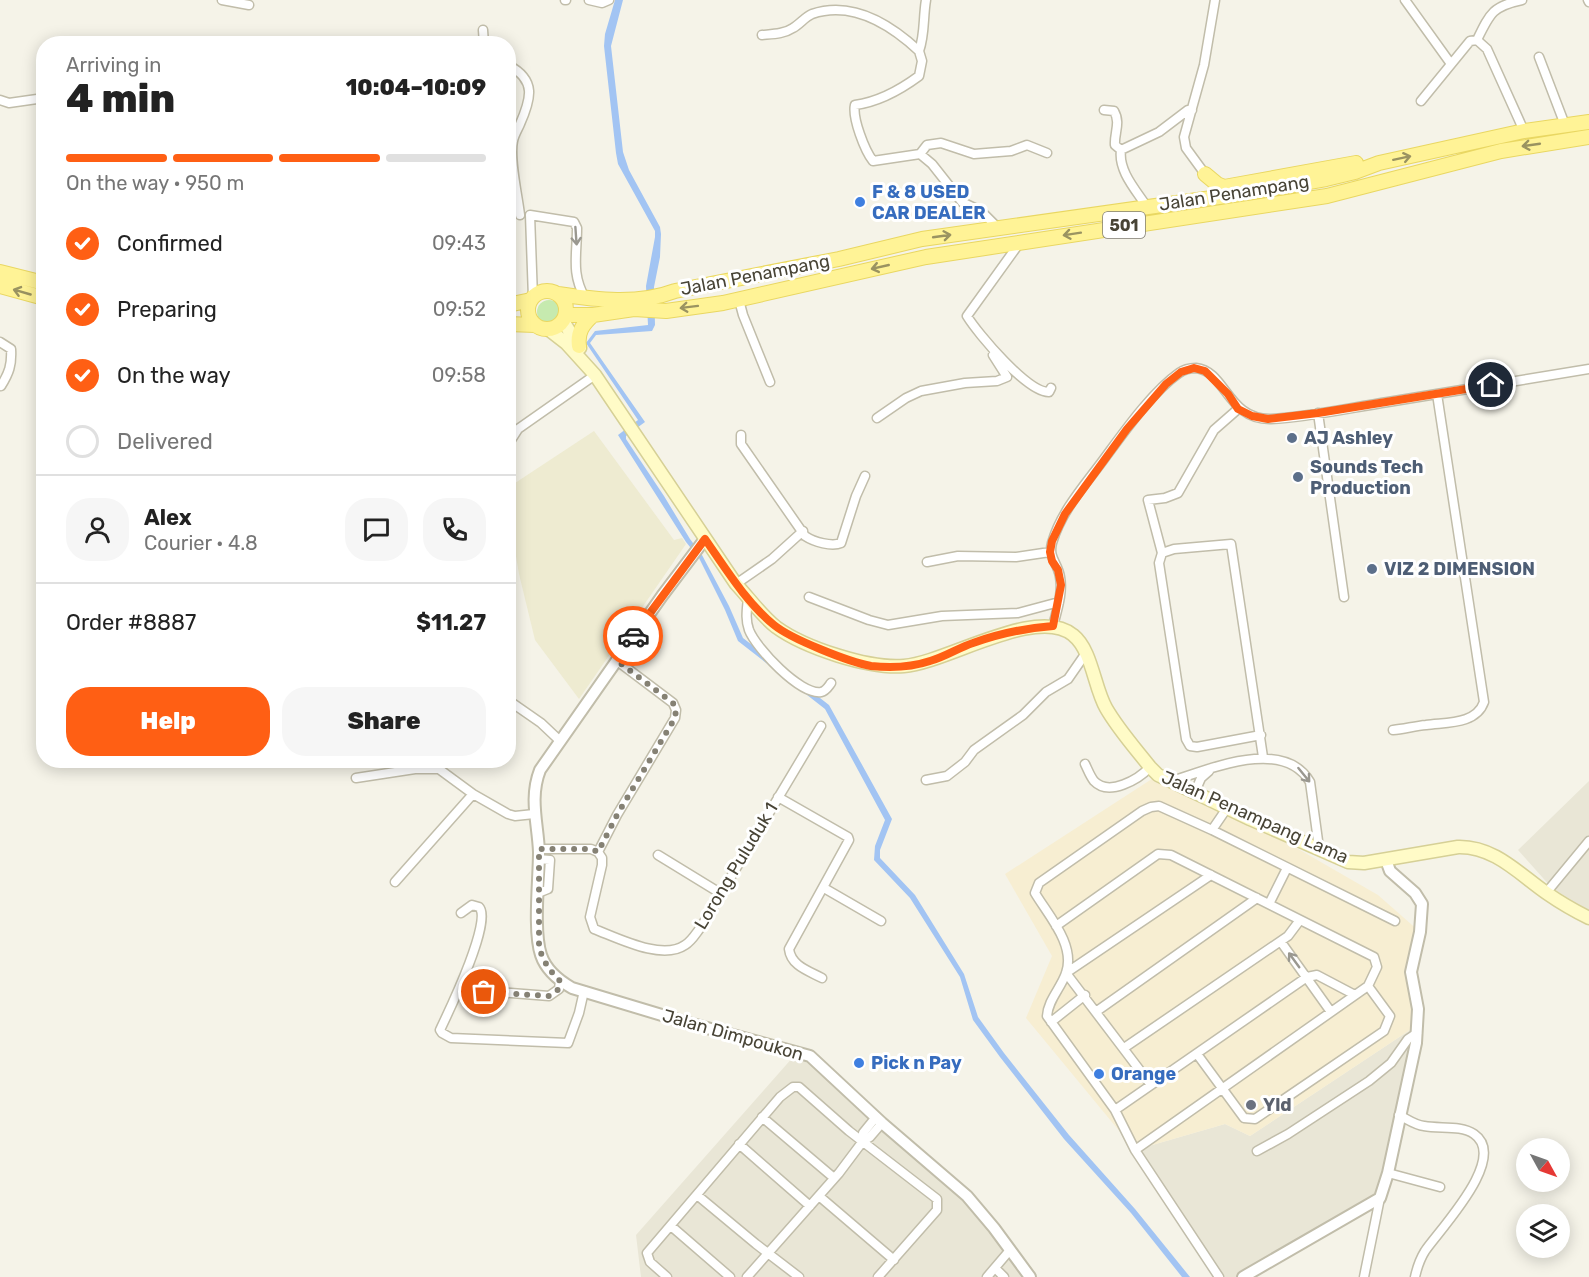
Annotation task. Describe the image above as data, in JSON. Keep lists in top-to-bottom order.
{
  "streets": {
    "main road": ["Jalan Penampang", "501", "Jalan Penampang Lama"],
    "street": ["Lorong Puluduk 1", "Jalan Dimpoukon"]
  },
  "places": [
    "F & 8 USED CAR DEALER",
    "AJ Ashley",
    "Sounds Tech Production",
    "VIZ 2 DIMENSION",
    "Pick n Pay",
    "Orange",
    "Yld"
  ],
  "north": "bottom right",
  "page": {
    "heading": ["4 min", "Arriving in", "10:04–10:09"],
    "panel": [
      "Alex",
      "Courier · 4.8",
      "Order #8887",
      "$11.27"
    ],
    "bar": "On the way · 950 m",
    "list": [
      ["Confirmed", "09:43"],
      ["Preparing", "09:52"],
      ["On the way", "09:58"],
      "Delivered"
    ],
    "buttons": ["Help", "Share"]
  }
}
